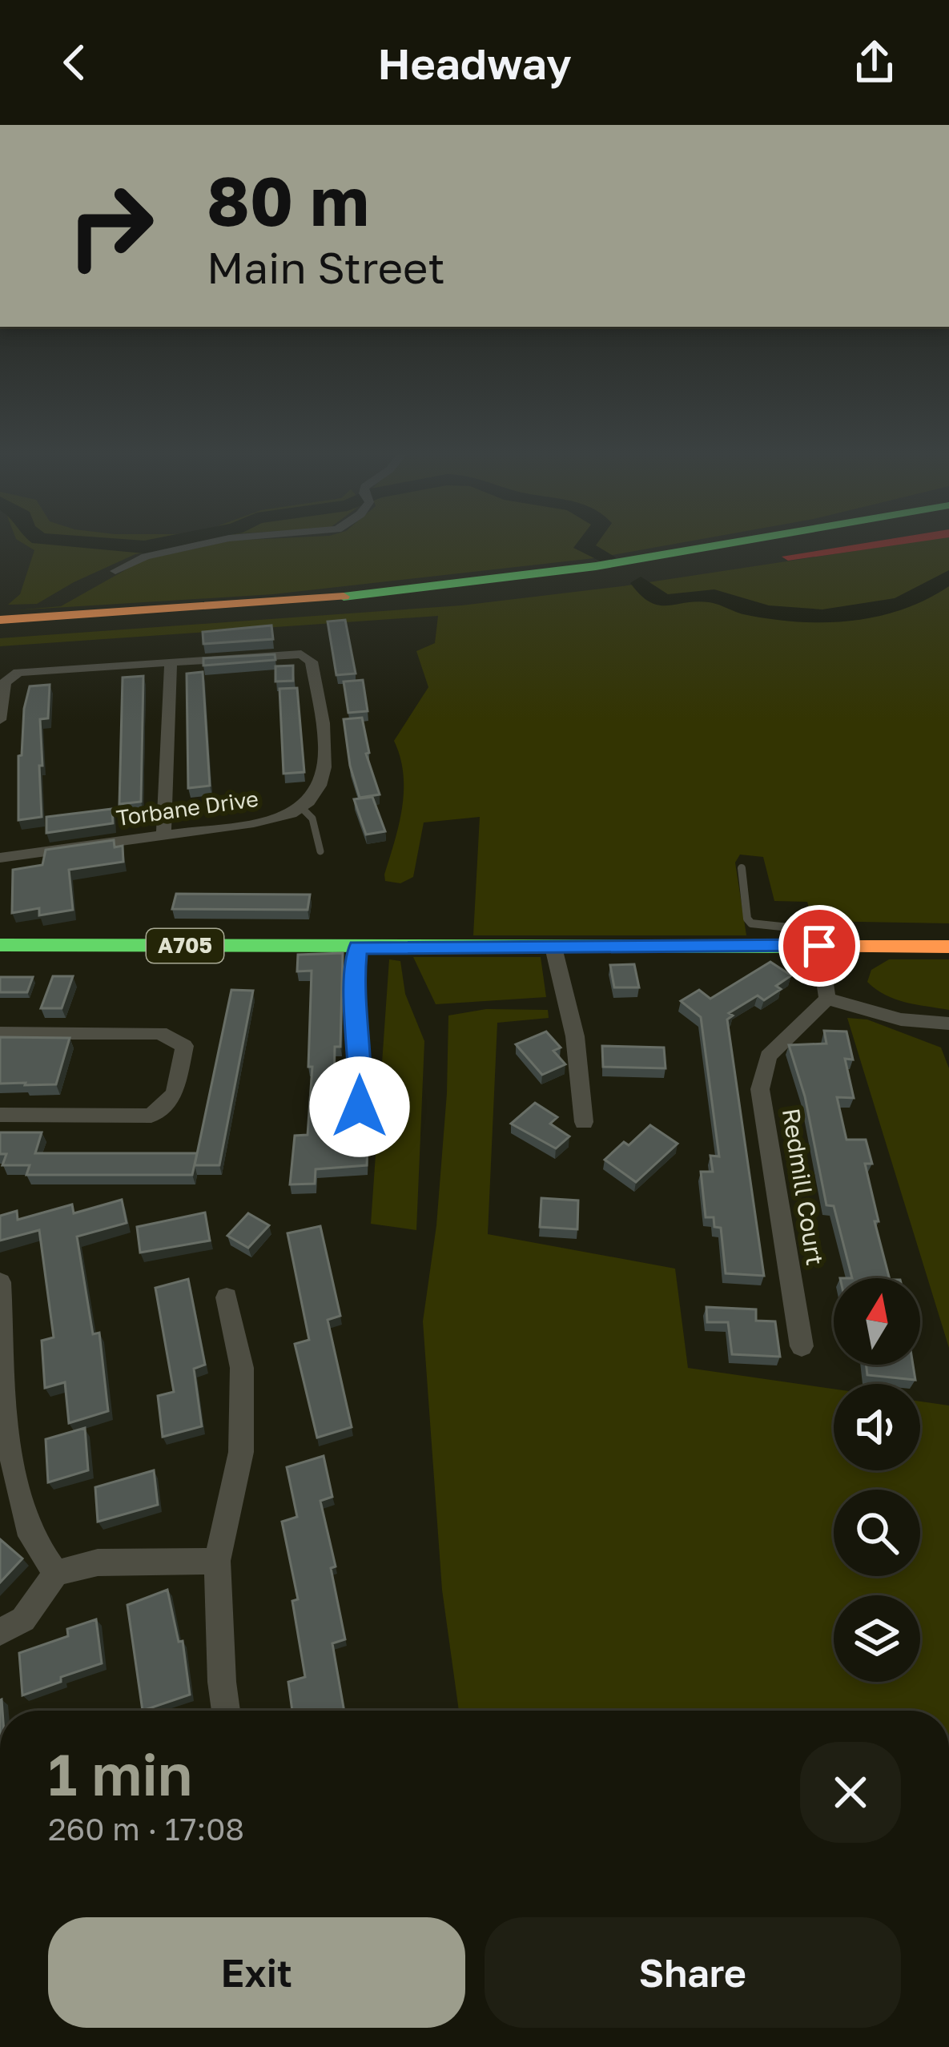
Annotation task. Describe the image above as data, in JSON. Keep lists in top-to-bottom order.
{
  "streets": {
    "main road": ["A705"],
    "street": ["Torbane Drive", "Redmill Court"]
  },
  "north": "top",
  "page": {
    "header": "Headway",
    "turn": ["80 m", "Main Street"],
    "heading": ["1 min", "260 m · 17:08"],
    "buttons": ["Exit", "Share"]
  }
}
